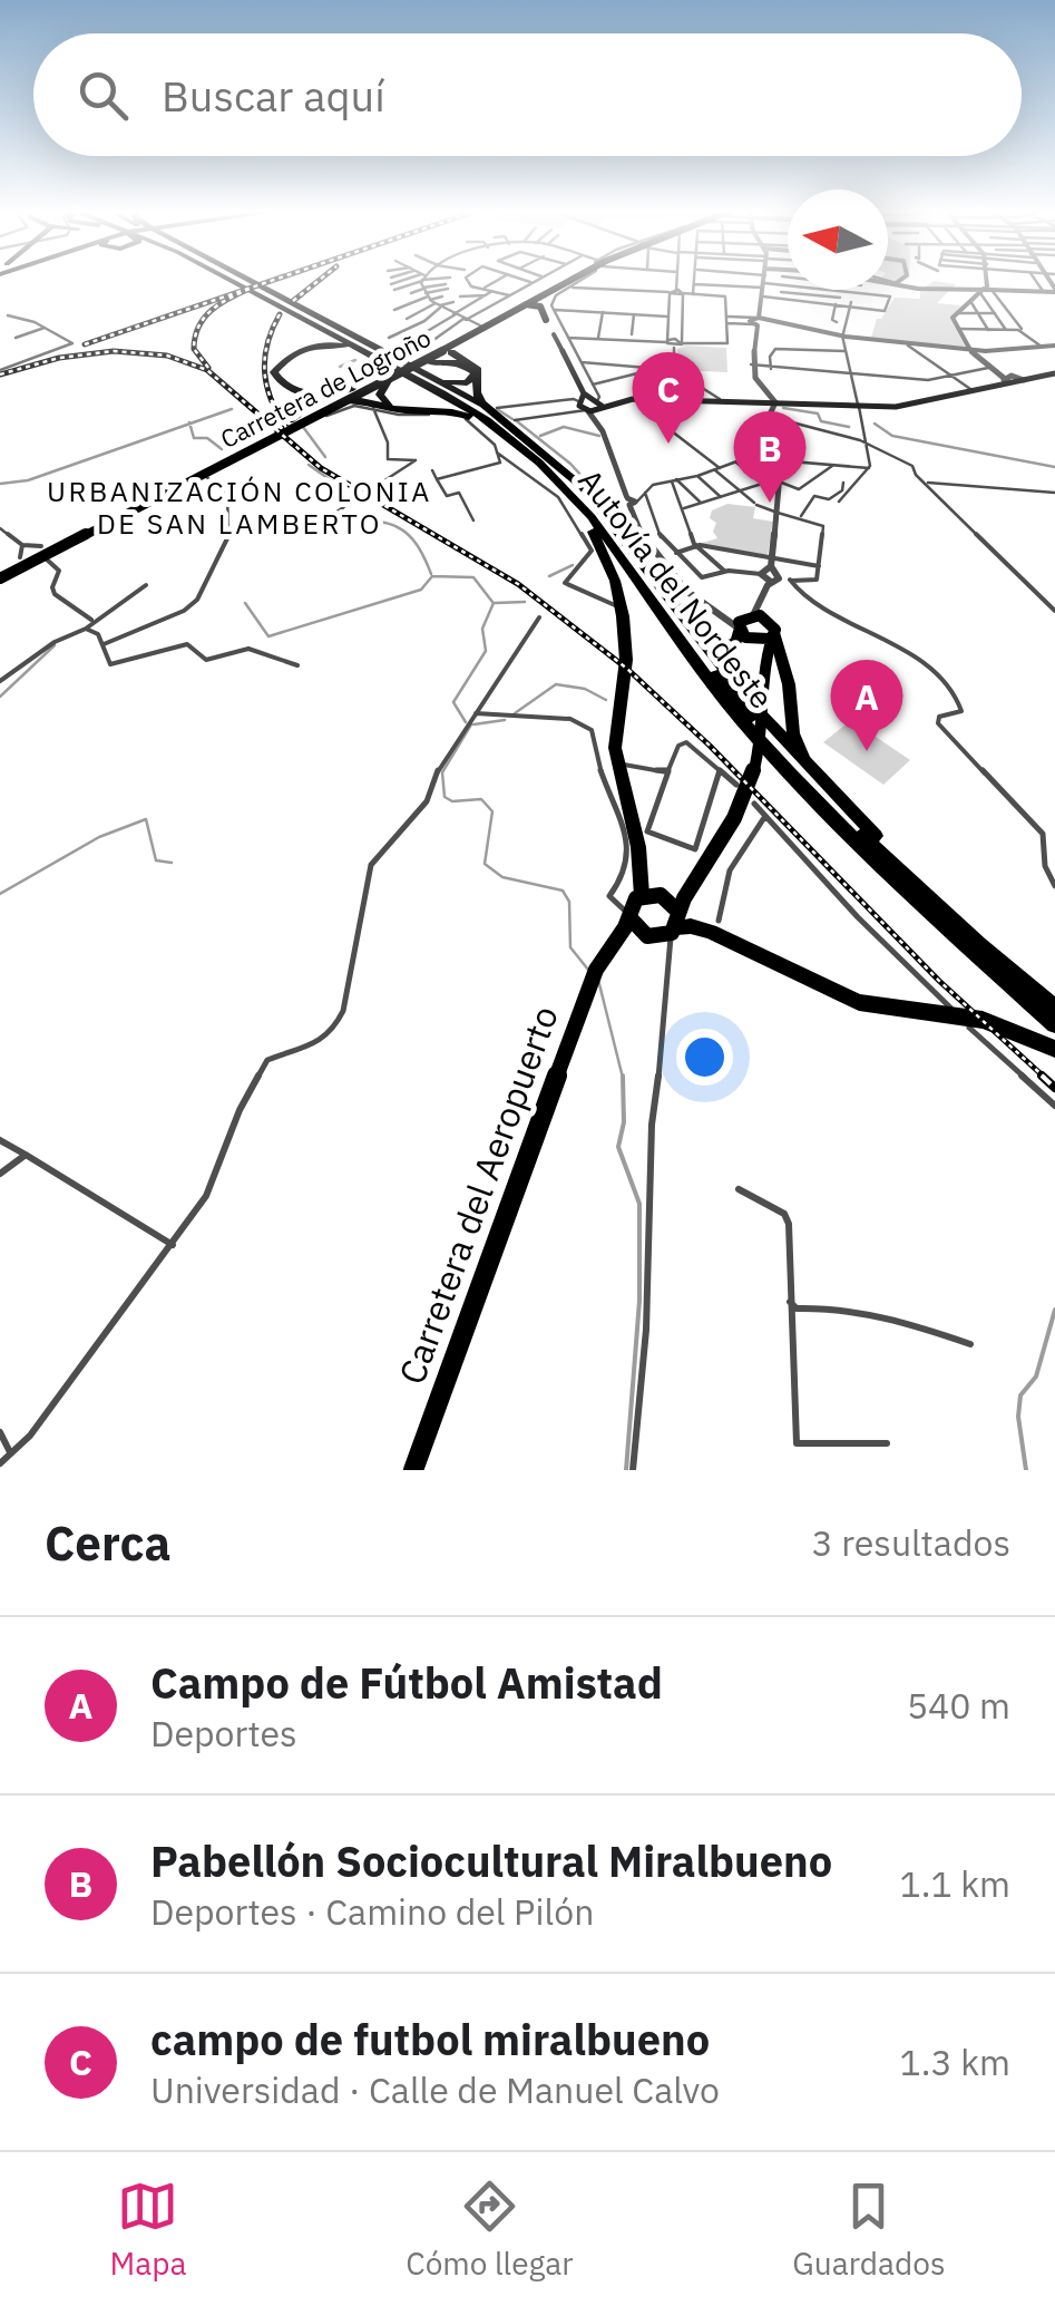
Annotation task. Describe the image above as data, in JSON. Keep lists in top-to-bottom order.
{
  "streets": {
    "highway": ["Carretera de Logroño", "Autovía del Nordeste", "Carretera del Aeropuerto"]
  },
  "districts": ["URBANIZACIÓN COLONIA DE SAN LAMBERTO"],
  "north": "left",
  "page": {
    "search": "Buscar aquí",
    "pins": ["C", "B", "A"],
    "heading": ["Cerca", "3 resultados"],
    "list": [
      {
        "mark": "A",
        "name": "Campo de Fútbol Amistad",
        "note": "Deportes",
        "value": "540 m"
      },
      {
        "mark": "B",
        "name": "Pabellón Sociocultural Miralbueno",
        "note": "Deportes · Camino del Pilón",
        "value": "1.1 km"
      },
      {
        "mark": "C",
        "name": "campo de futbol miralbueno",
        "note": "Universidad · Calle de Manuel Calvo",
        "value": "1.3 km"
      }
    ],
    "nav": ["Mapa", "Cómo llegar", "Guardados"]
  }
}
